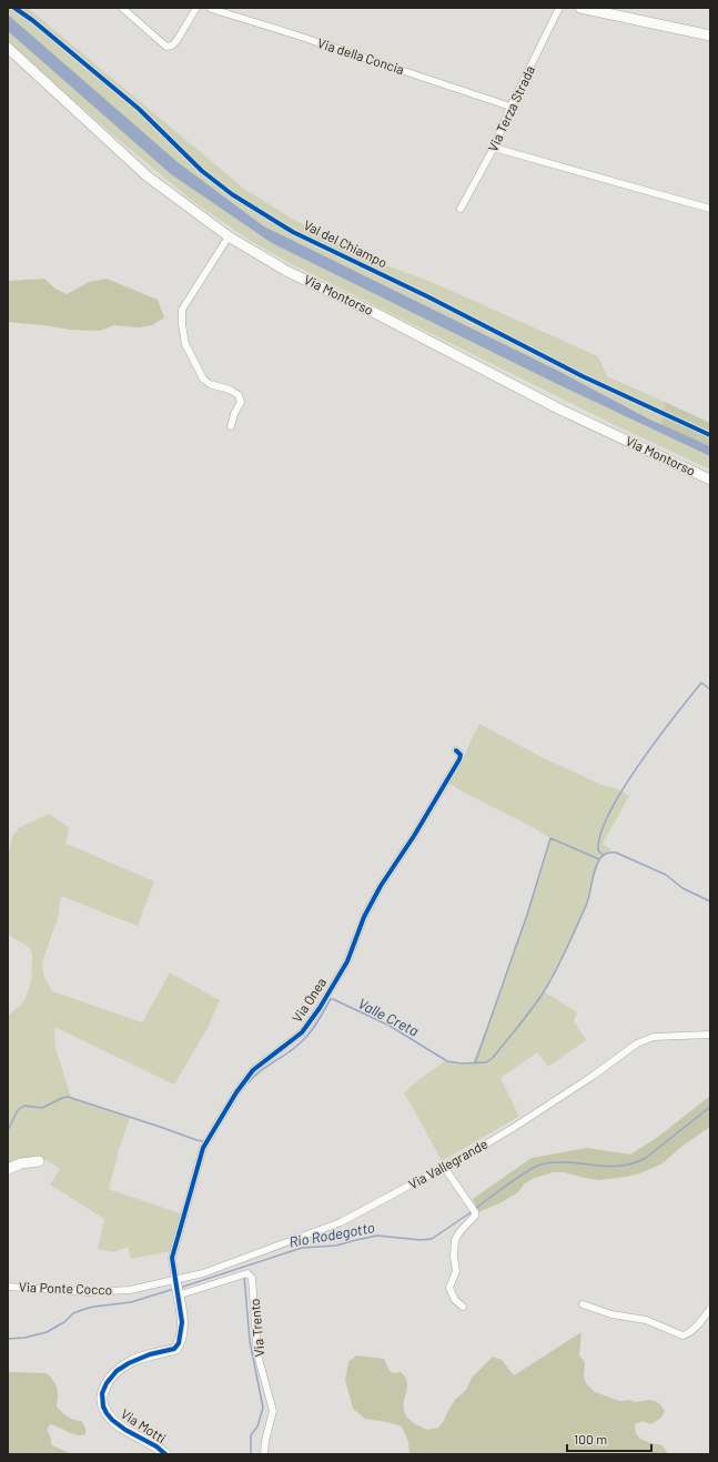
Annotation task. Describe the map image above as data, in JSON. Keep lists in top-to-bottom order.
{
  "streets": {
    "main road": ["Via Montorso", "Via Motti"],
    "street": [
      "Via della Concia",
      "Via Terza Strada",
      "Via Onea",
      "Via Vallegrande",
      "Via Ponte Cocco",
      "Via Trento"
    ],
    "cycle path": ["Val del Chiampo"]
  },
  "crossings": [
    ["Via della Concia", "Via Terza Strada"],
    ["Via Onea", "Via Vallegrande"],
    ["Via Onea", "Via Ponte Cocco"],
    ["Via Onea", "Via Trento"],
    ["Via Onea", "Via Motti"],
    ["Via Vallegrande", "Via Ponte Cocco"],
    ["Via Vallegrande", "Via Trento"],
    ["Via Vallegrande", "Via Motti"],
    ["Via Ponte Cocco", "Via Trento"],
    ["Via Ponte Cocco", "Via Motti"],
    ["Via Trento", "Via Motti"]
  ],
  "water": ["Valle Creta", "Rio Rodegotto"],
  "scale_bar": "100 m"
}
